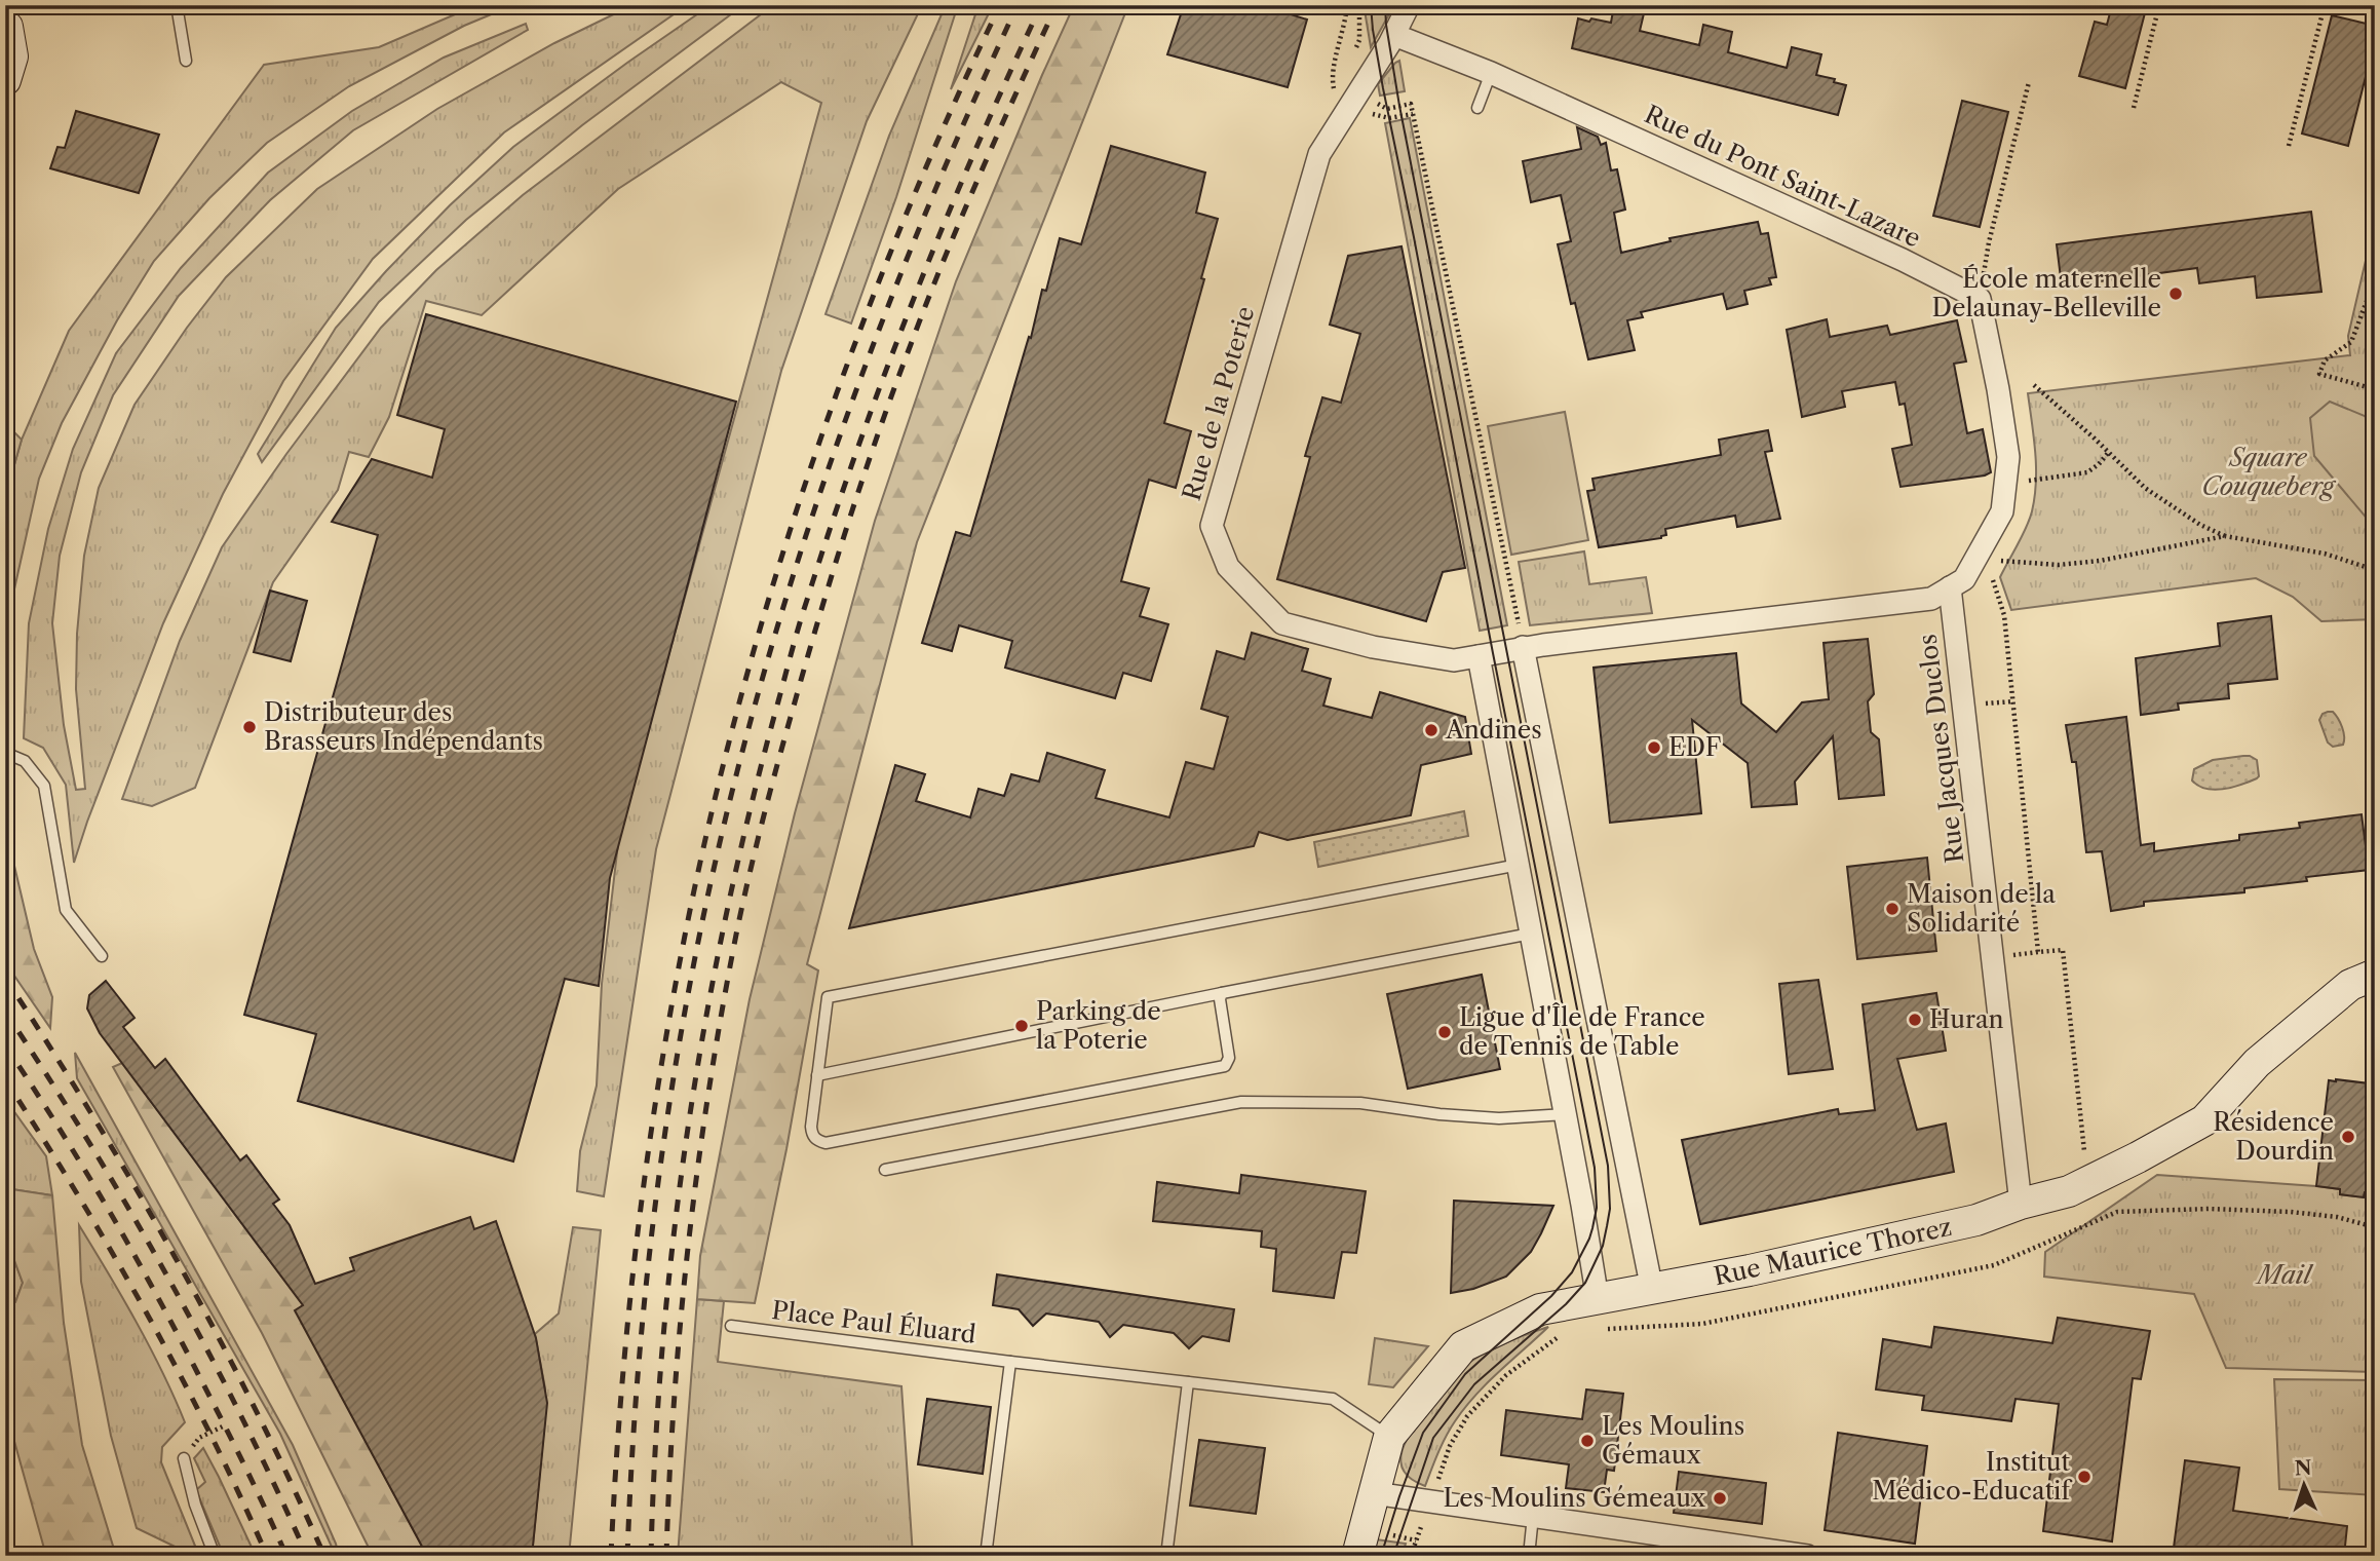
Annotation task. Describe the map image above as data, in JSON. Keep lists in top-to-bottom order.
{
  "streets": {
    "street": [
      "Rue du Pont Saint-Lazare",
      "Rue de la Poterie",
      "Rue Jacques Duclos",
      "Rue Maurice Thorez"
    ],
    "lane": ["Place Paul Éluard"]
  },
  "crossings": [
    ["Rue du Pont Saint-Lazare", "Rue de la Poterie"],
    ["Rue Jacques Duclos", "Rue Maurice Thorez"],
    ["Rue Maurice Thorez", "Place Paul Éluard"]
  ],
  "parks": ["Square Couqueberg", "Mail"],
  "places": [
    "École maternelle Delaunay-Belleville",
    "Distributeur des Brasseurs Indépendants",
    "Andines",
    "EDF",
    "Maison de la Solidarité",
    "Huran",
    "Parking de la Poterie",
    "Ligue d'Île de France de Tennis de Table",
    "Résidence Dourdin",
    "Les Moulins Gémaux",
    "Institut Médico-Educatif",
    "Les Moulins Gémeaux"
  ],
  "north": "top"
}
